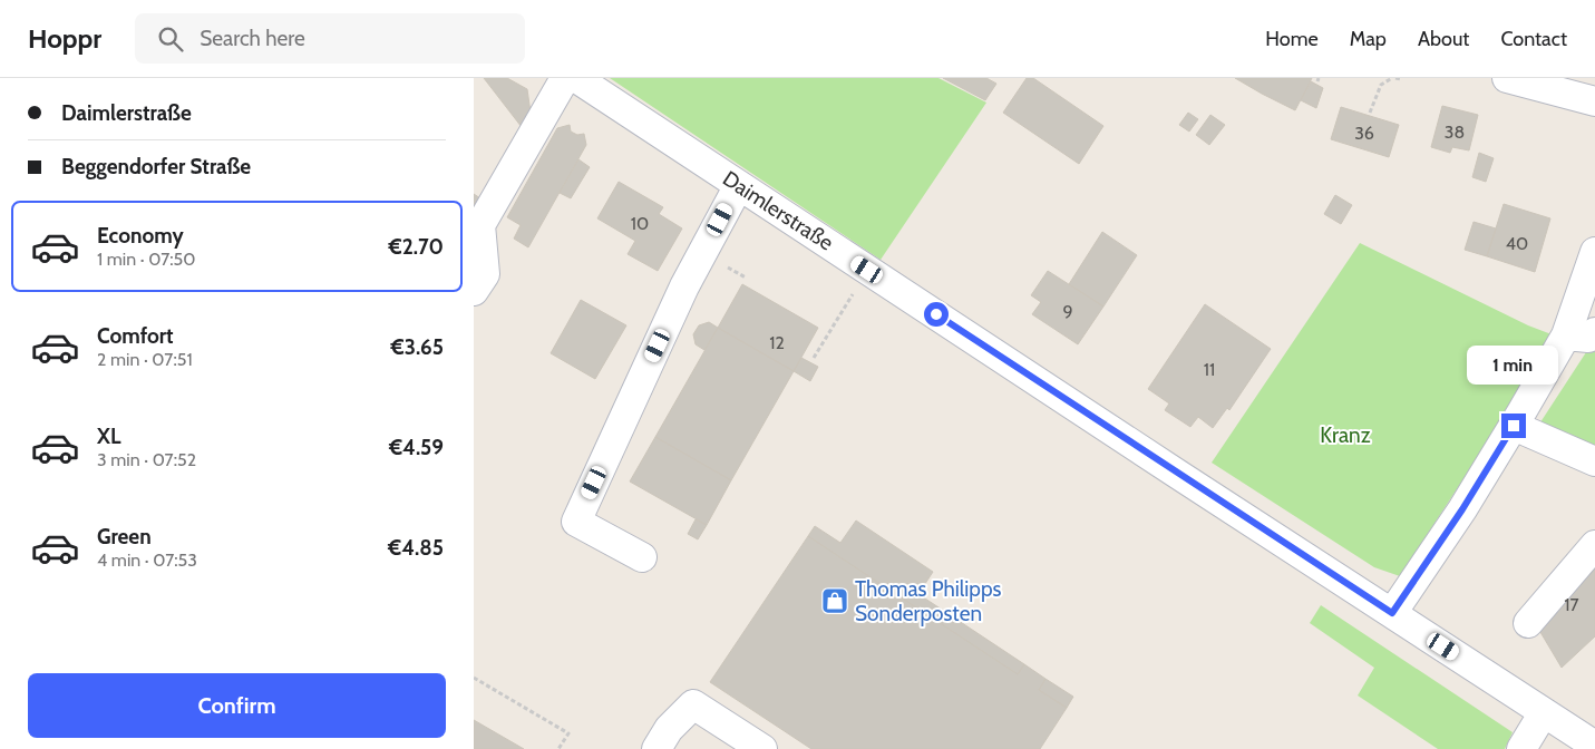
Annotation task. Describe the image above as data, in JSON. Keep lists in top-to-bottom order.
{
  "streets": {
    "street": ["Daimlerstraße"]
  },
  "parks": ["Kranz"],
  "places": {
    "shop": ["Thomas Philipps Sonderposten"]
  },
  "house_numbers": [
    "38",
    "36",
    "10",
    "40",
    "9",
    "12",
    "11",
    "17"
  ],
  "page": {
    "header": "Hoppr",
    "search": "Search here",
    "nav": [
      "Home",
      "Map",
      "About",
      "Contact"
    ],
    "banner": ["Daimlerstraße", "Beggendorfer Straße"],
    "list": [
      {
        "name": "Economy",
        "note": "1 min · 07:50",
        "value": "€2.70"
      },
      {
        "name": "Comfort",
        "note": "2 min · 07:51",
        "value": "€3.65"
      },
      {
        "name": "XL",
        "note": "3 min · 07:52",
        "value": "€4.59"
      },
      {
        "name": "Green",
        "note": "4 min · 07:53",
        "value": "€4.85"
      }
    ],
    "bubble": "1 min",
    "buttons": "Confirm"
  }
}
